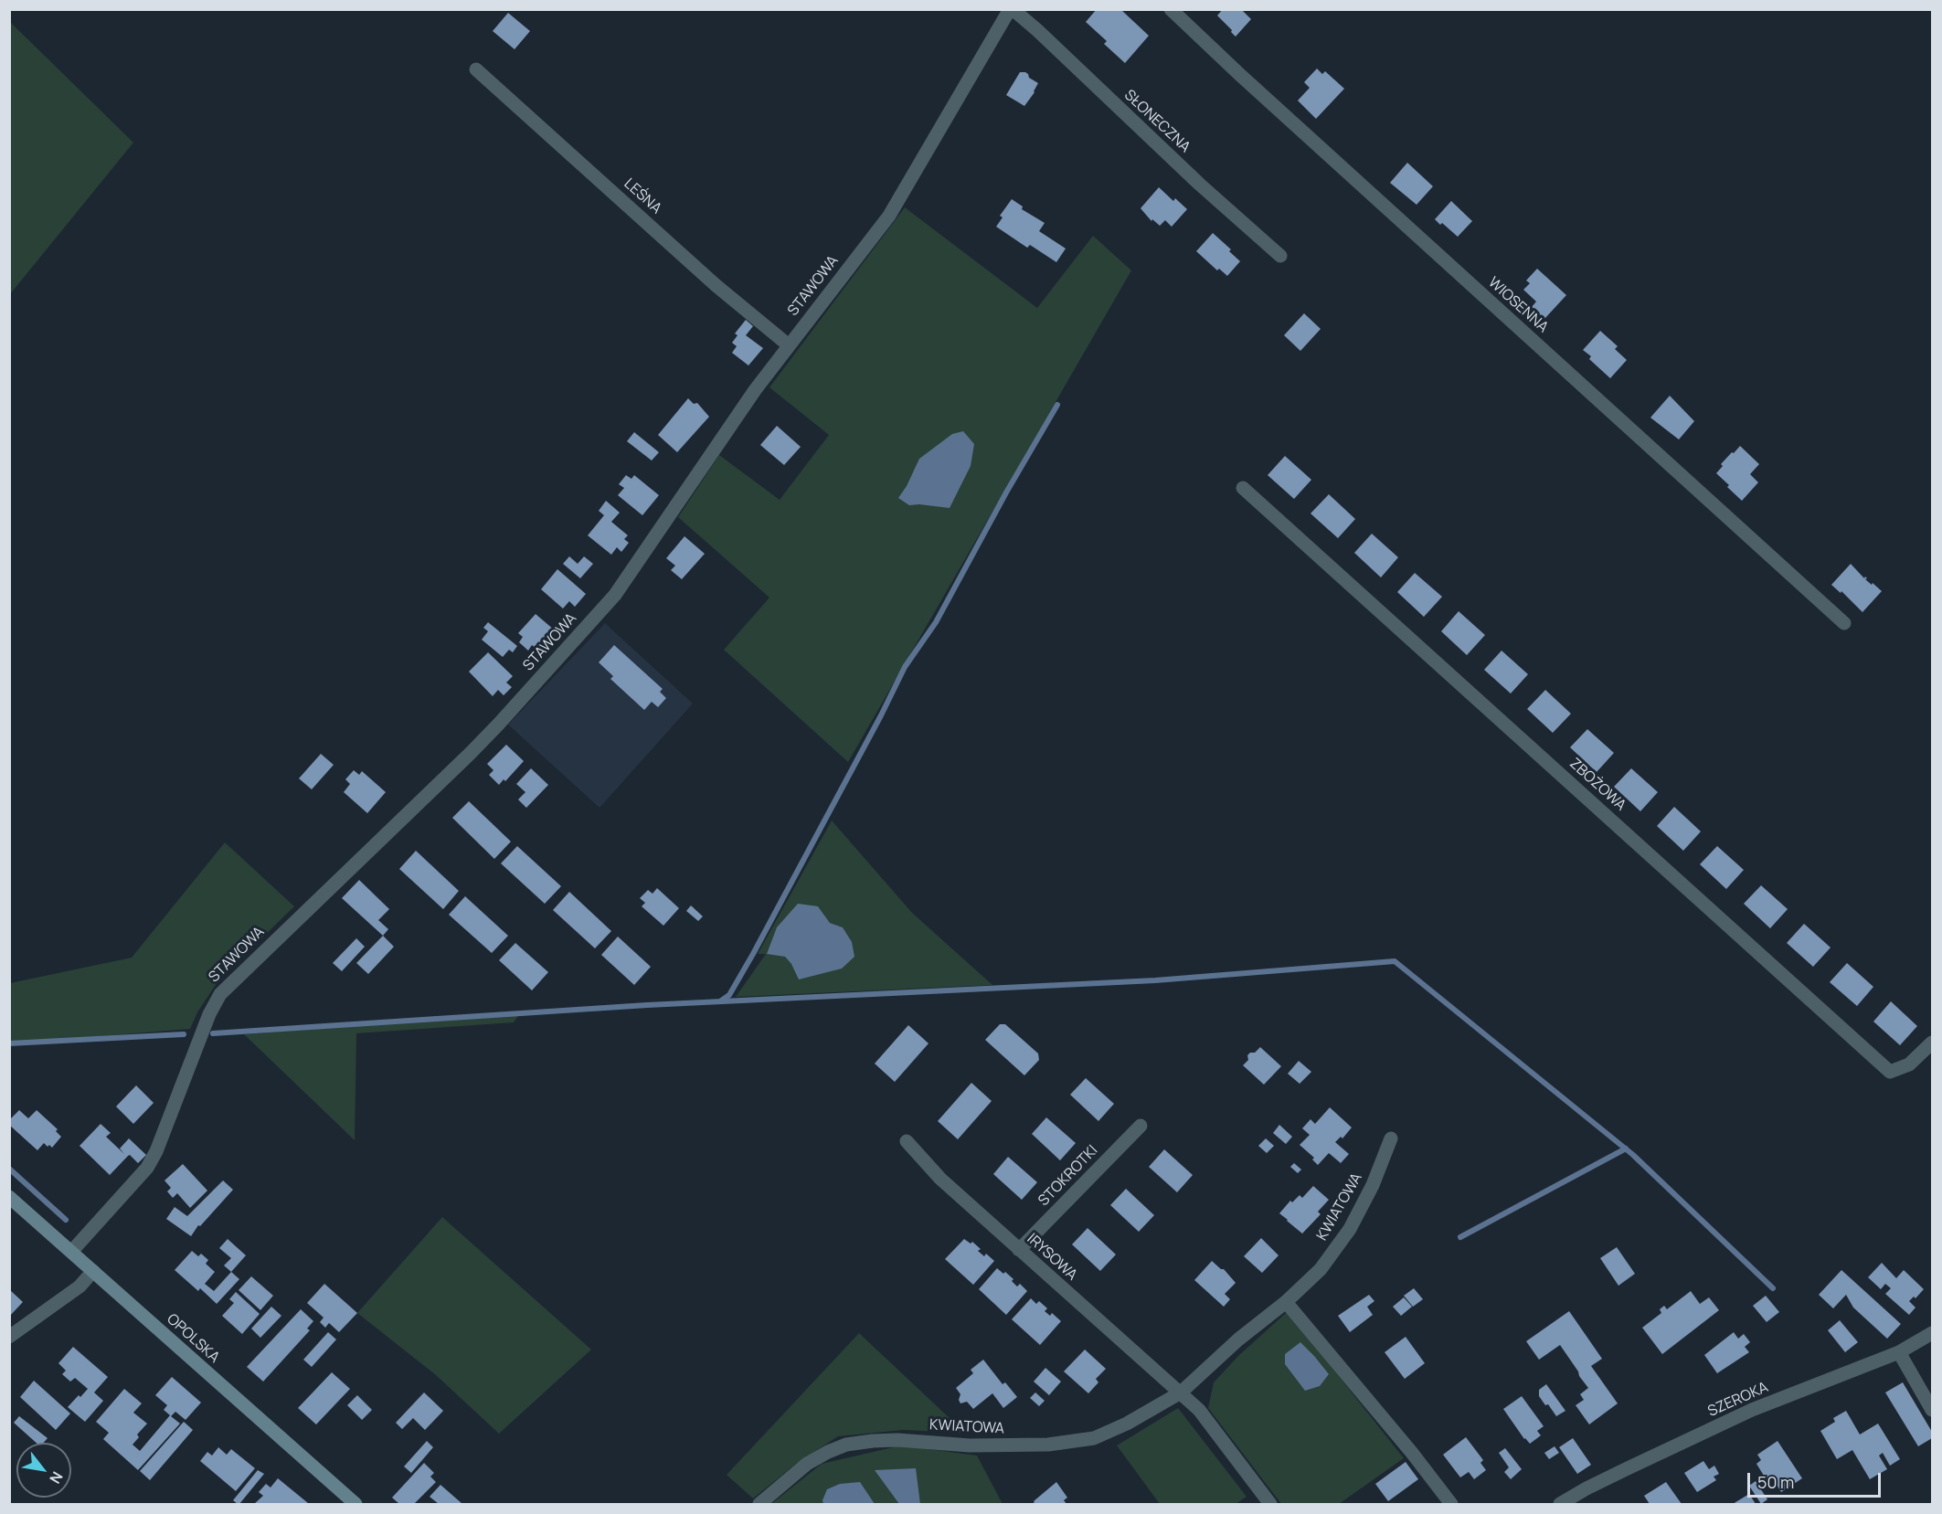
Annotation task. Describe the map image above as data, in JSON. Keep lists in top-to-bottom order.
{
  "streets": {
    "main road": ["OPOLSKA"],
    "street": [
      "SŁONECZNA",
      "LEŚNA",
      "STAWOWA",
      "WIOSENNA",
      "ZBOŻOWA",
      "STOKROTKI",
      "KWIATOWA",
      "IRYSOWA",
      "SZEROKA"
    ]
  },
  "crossings": [
    ["SŁONECZNA", "STAWOWA"],
    ["LEŚNA", "STAWOWA"],
    ["STAWOWA", "OPOLSKA"],
    ["STOKROTKI", "IRYSOWA"],
    ["KWIATOWA", "IRYSOWA"]
  ],
  "scale_bar": "50 m",
  "north": "bottom right"
}
